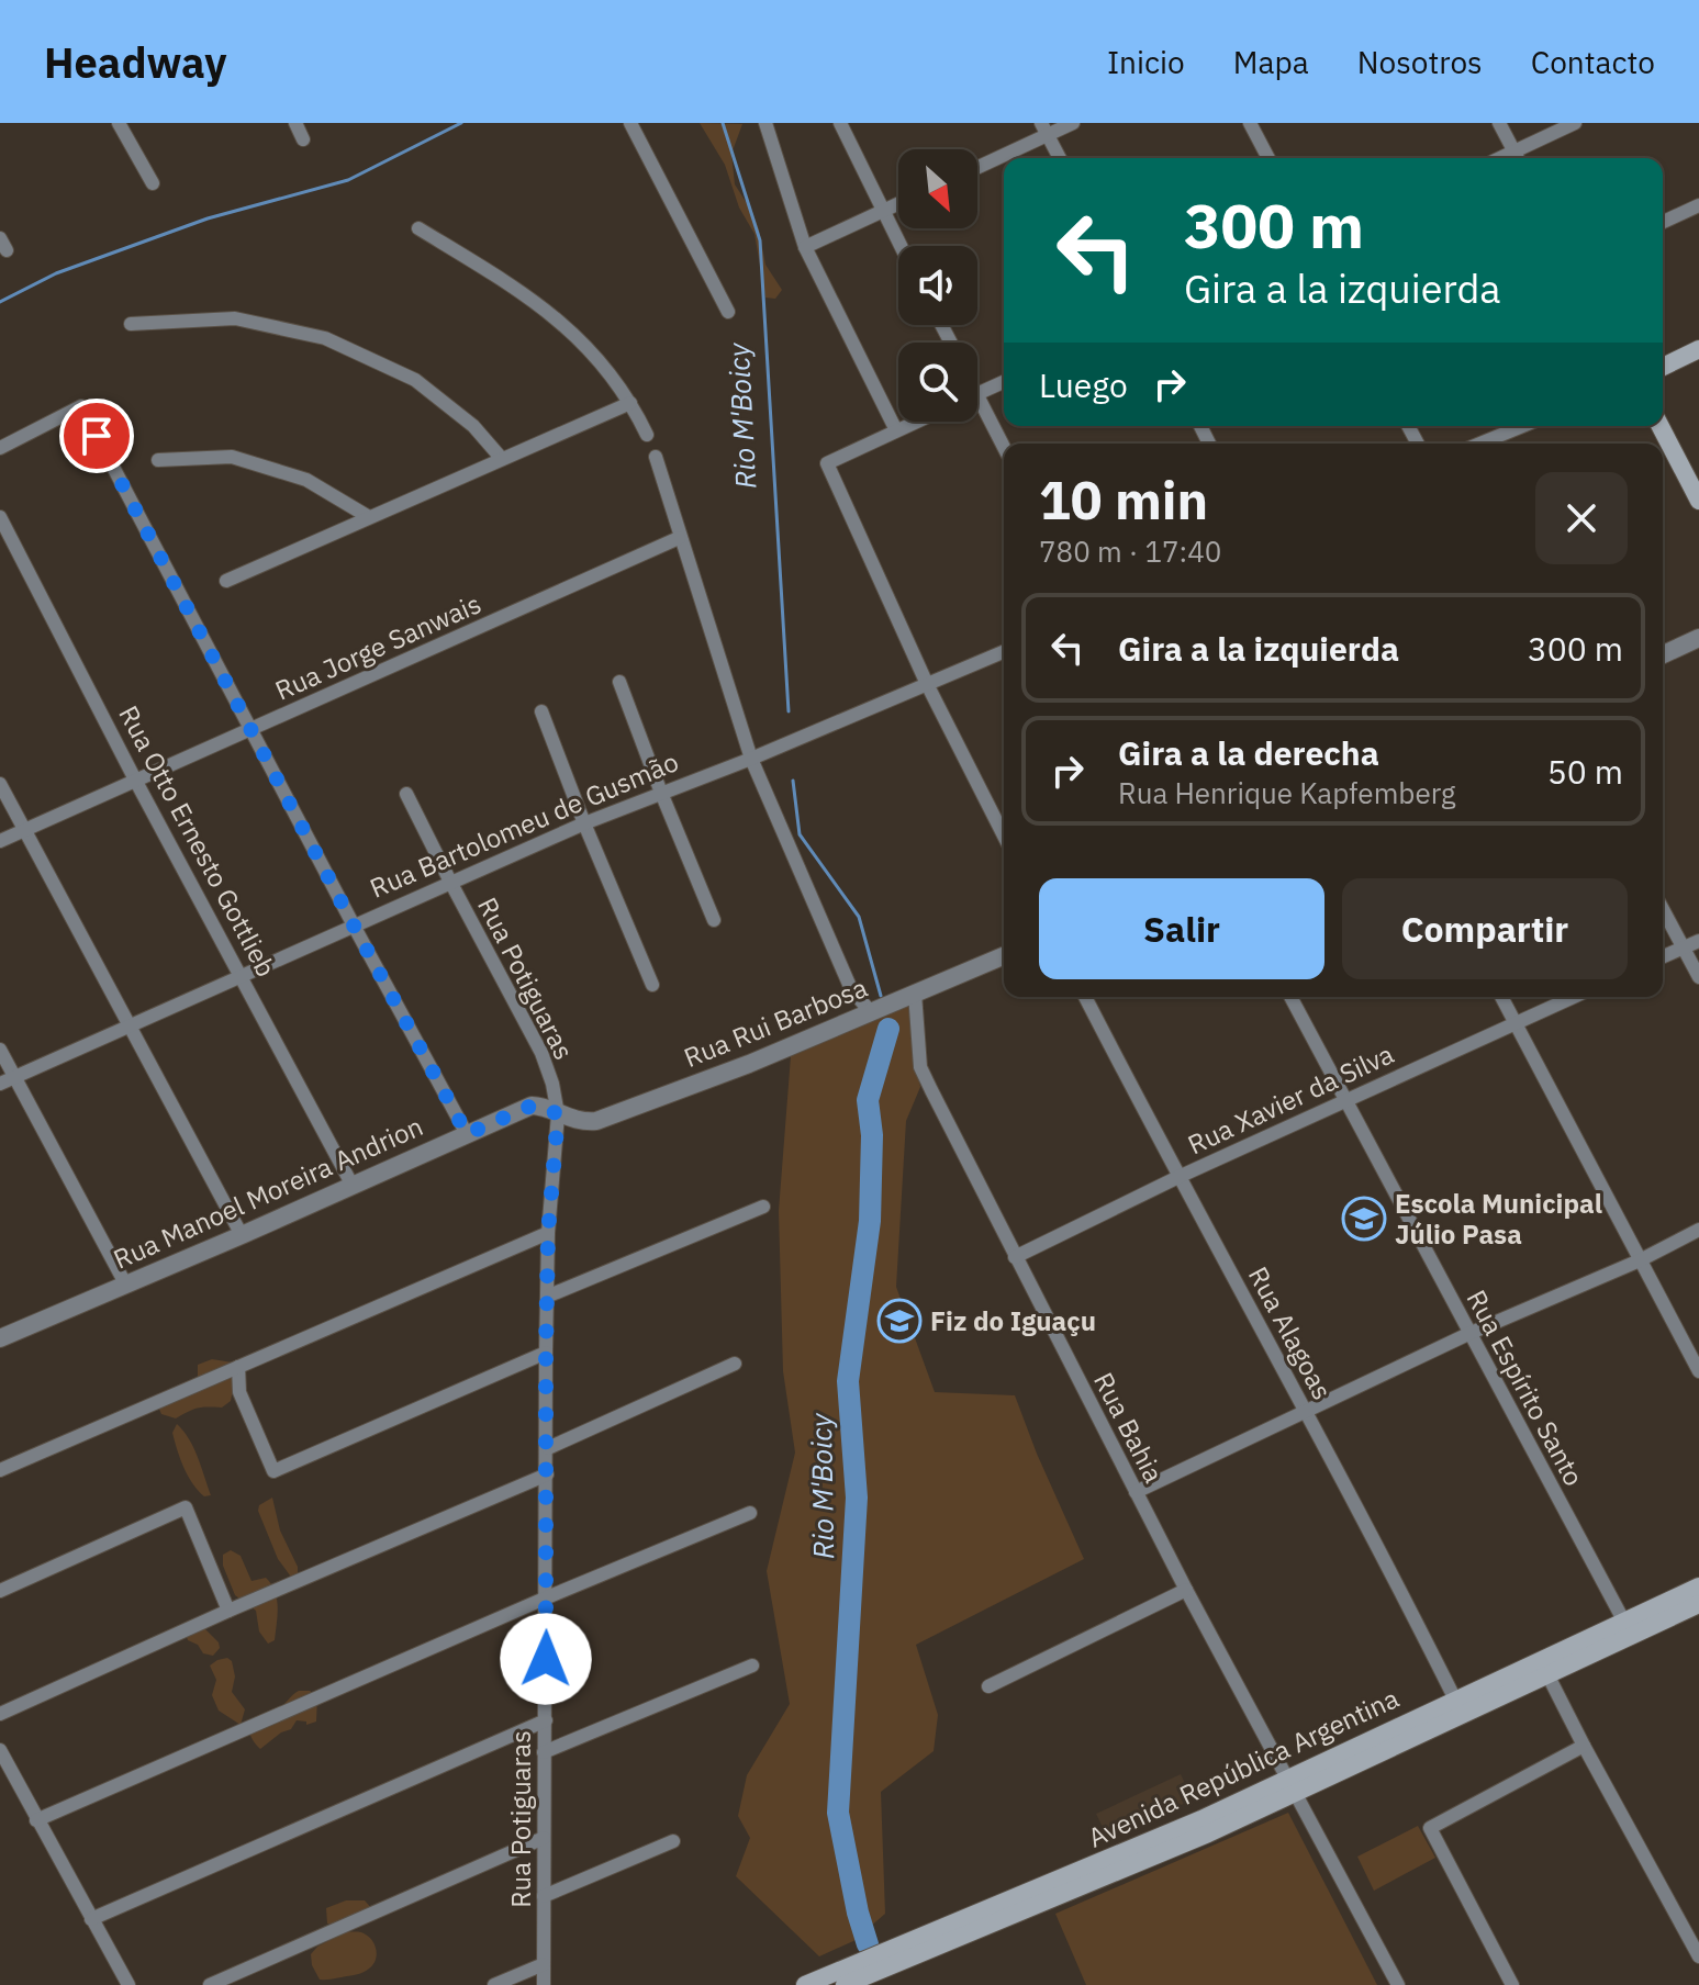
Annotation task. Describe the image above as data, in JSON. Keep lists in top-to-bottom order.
{
  "streets": {
    "main road": ["Avenida República Argentina"],
    "street": [
      "Rua Jorge Sanwais",
      "Rua Bartolomeu de Gusmão",
      "Rua Otto Ernesto Gottlieb",
      "Rua Potiguaras",
      "Rua Rui Barbosa",
      "Rua Xavier da Silva",
      "Rua Manoel Moreira Andrion",
      "Rua Alagoas",
      "Rua Espírito Santo",
      "Rua Bahia"
    ]
  },
  "crossings": [
    ["Rua Jorge Sanwais", "Rua Otto Ernesto Gottlieb"],
    ["Rua Bartolomeu de Gusmão", "Rua Otto Ernesto Gottlieb"],
    ["Rua Bartolomeu de Gusmão", "Rua Potiguaras"],
    ["Rua Otto Ernesto Gottlieb", "Rua Manoel Moreira Andrion"],
    ["Rua Potiguaras", "Rua Rui Barbosa"],
    ["Rua Potiguaras", "Rua Manoel Moreira Andrion"],
    ["Rua Rui Barbosa", "Rua Manoel Moreira Andrion"],
    ["Rua Rui Barbosa", "Rua Bahia"],
    ["Rua Xavier da Silva", "Rua Alagoas"],
    ["Rua Xavier da Silva", "Rua Espírito Santo"],
    ["Rua Xavier da Silva", "Rua Bahia"],
    ["Rua Alagoas", "Avenida República Argentina"],
    ["Rua Espírito Santo", "Avenida República Argentina"],
    ["Rua Bahia", "Avenida República Argentina"]
  ],
  "water": ["Rio M'Boicy"],
  "places": {
    "school or university": ["Escola Municipal Júlio Pasa", "Fiz do Iguaçu"]
  },
  "north": "bottom right",
  "page": {
    "header": "Headway",
    "nav": [
      "Inicio",
      "Mapa",
      "Nosotros",
      "Contacto"
    ],
    "turn": ["300 m", "Gira a la izquierda"],
    "then": "Luego",
    "heading": ["10 min", "780 m · 17:40"],
    "list": [
      {
        "name": "Gira a la izquierda",
        "value": "300 m"
      },
      {
        "name": "Gira a la derecha",
        "note": "Rua Henrique Kapfemberg",
        "value": "50 m"
      }
    ],
    "buttons": ["Salir", "Compartir"]
  }
}
